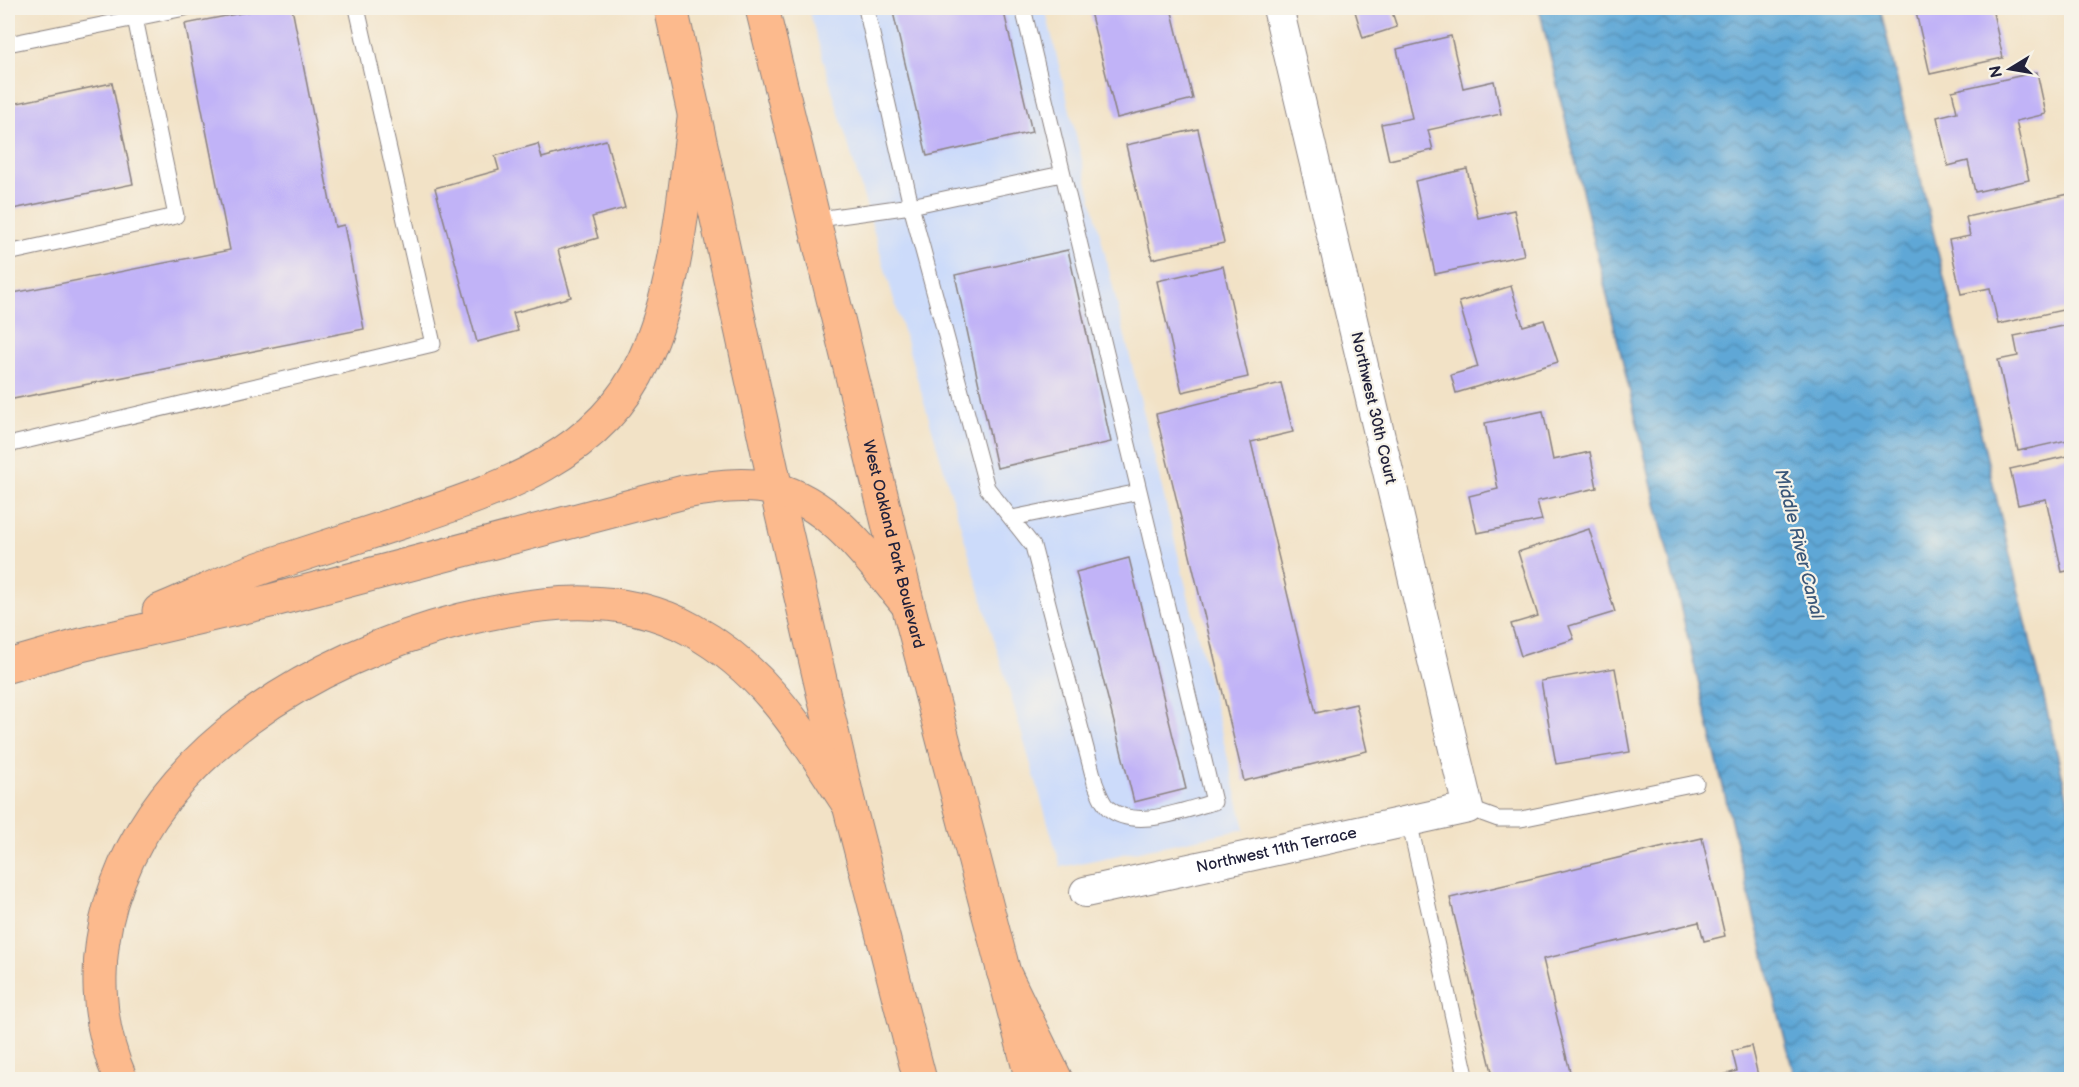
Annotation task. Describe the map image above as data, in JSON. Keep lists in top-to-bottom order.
{
  "streets": {
    "main road": ["West Oakland Park Boulevard"],
    "street": ["Northwest 30th Court", "Northwest 11th Terrace"]
  },
  "crossings": [
    ["Northwest 30th Court", "Northwest 11th Terrace"]
  ],
  "water": ["Middle River Canal"],
  "north": "left"
}
